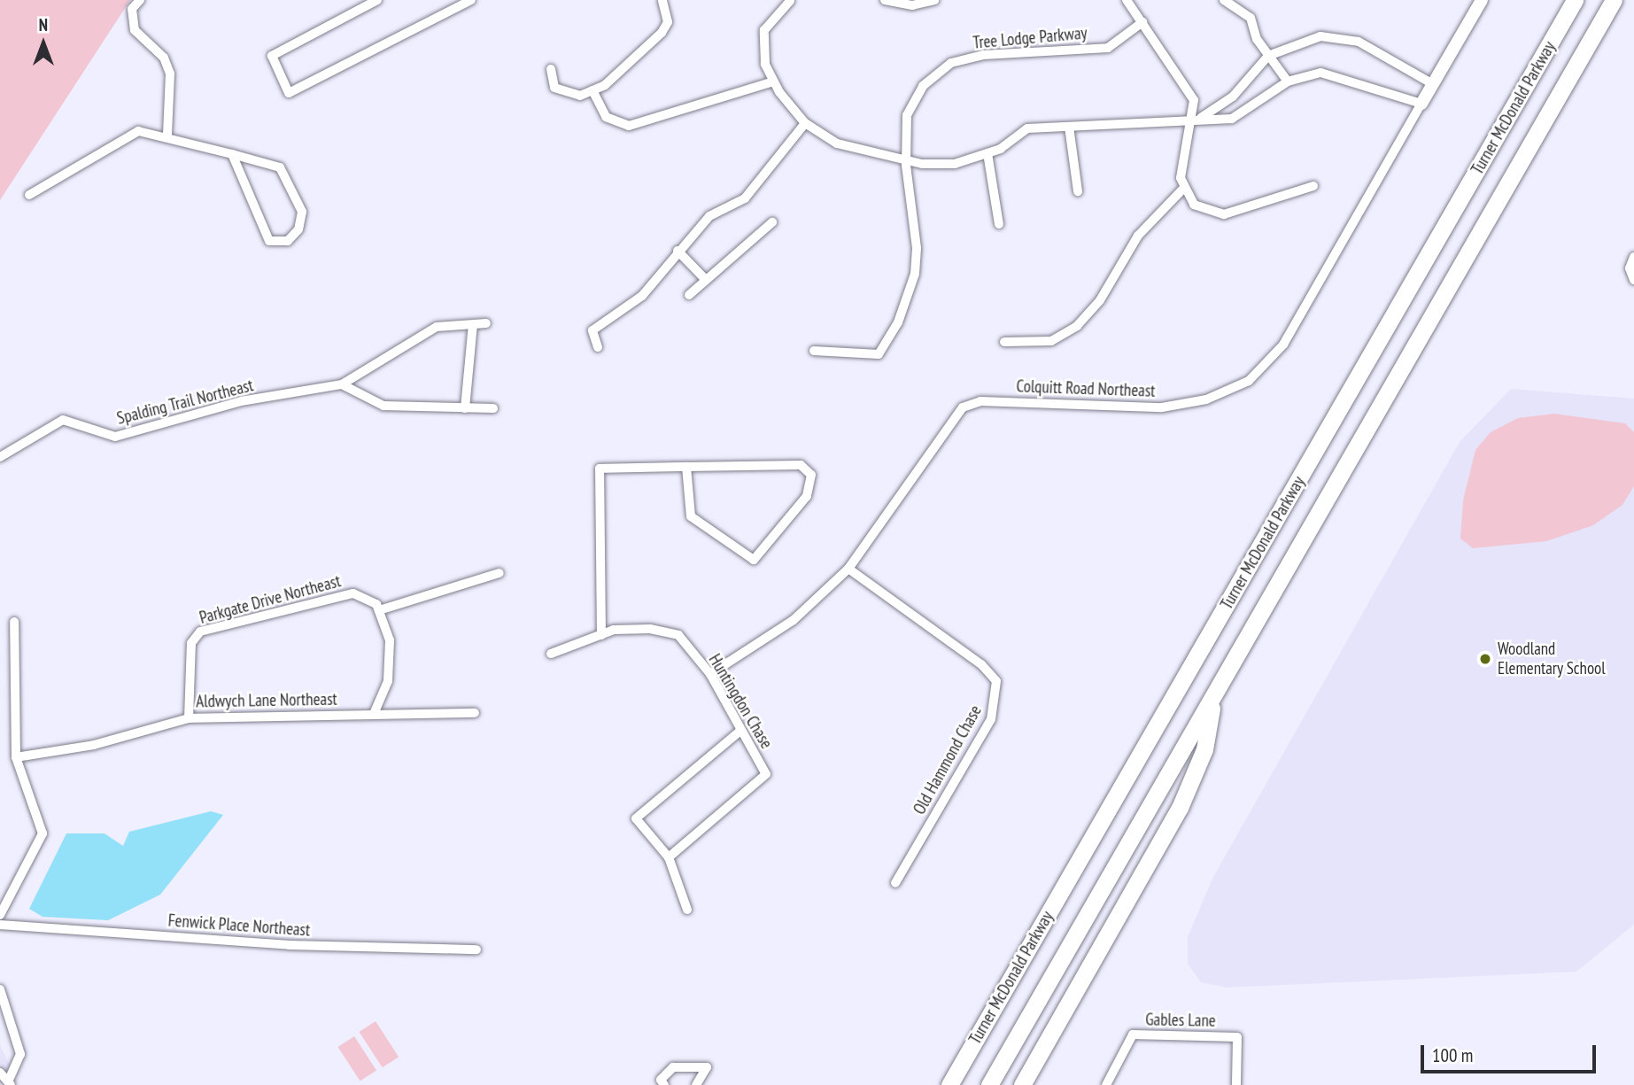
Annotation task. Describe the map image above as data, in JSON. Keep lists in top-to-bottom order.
{
  "streets": {
    "highway": ["Turner McDonald Parkway"],
    "street": [
      "Tree Lodge Parkway",
      "Colquitt Road Northeast",
      "Spalding Trail Northeast",
      "Parkgate Drive Northeast",
      "Aldwych Lane Northeast",
      "Huntingdon Chase",
      "Old Hammond Chase",
      "Fenwick Place Northeast",
      "Gables Lane"
    ]
  },
  "crossings": [
    ["Colquitt Road Northeast", "Huntingdon Chase"],
    ["Colquitt Road Northeast", "Old Hammond Chase"],
    ["Parkgate Drive Northeast", "Aldwych Lane Northeast"]
  ],
  "places": ["Woodland Elementary School"],
  "scale_bar": "100 m",
  "north": "top"
}
